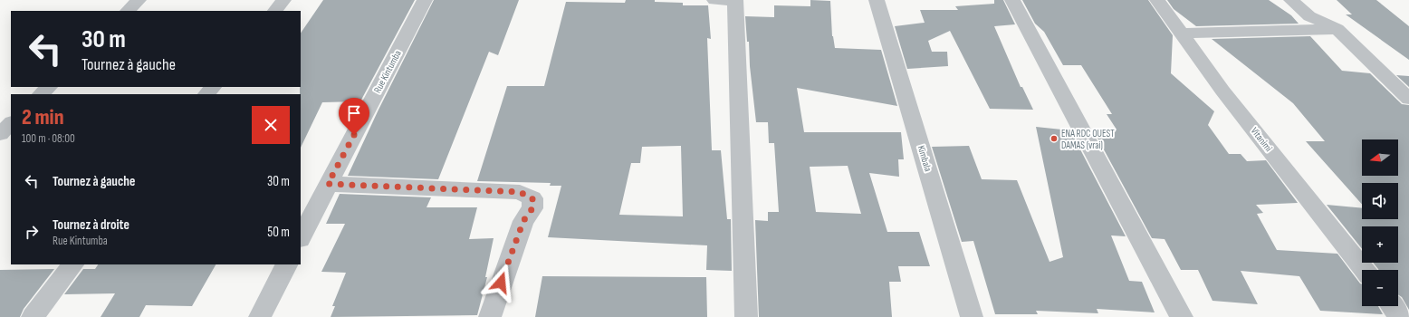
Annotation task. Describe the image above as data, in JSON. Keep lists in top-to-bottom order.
{
  "streets": {
    "street": ["Rue Kintumba", "Vitanimi", "Kimbala"]
  },
  "places": ["ENA RDC OUEST DAMAS (vrai)"],
  "north": "left",
  "page": {
    "turn": ["30 m", "Tournez à gauche"],
    "heading": ["2 min", "100 m · 08:00"],
    "map_buttons": ["+", "−"],
    "list": [
      {
        "name": "Tournez à gauche",
        "value": "30 m"
      },
      {
        "name": "Tournez à droite",
        "note": "Rue Kintumba",
        "value": "50 m"
      }
    ]
  }
}
